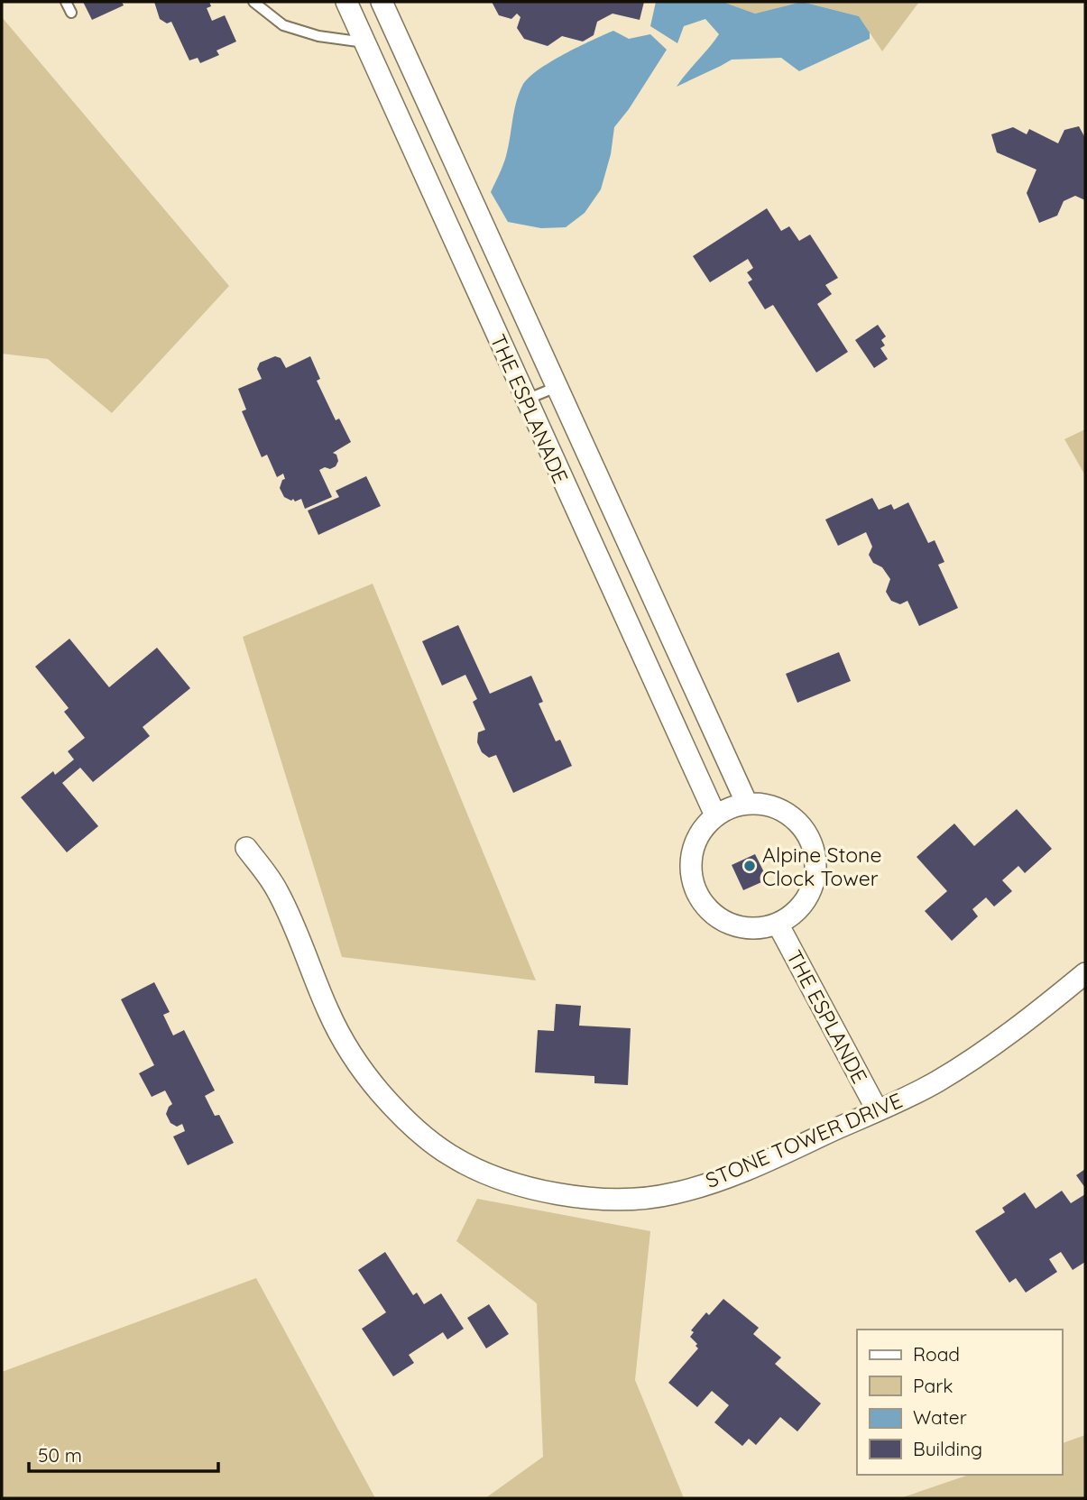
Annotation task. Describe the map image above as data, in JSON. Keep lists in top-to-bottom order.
{
  "streets": {
    "street": ["THE ESPLANADE", "THE ESPLANDE", "STONE TOWER DRIVE"]
  },
  "crossings": [
    ["THE ESPLANADE", "THE ESPLANDE"],
    ["THE ESPLANDE", "STONE TOWER DRIVE"]
  ],
  "places": ["Alpine Stone Clock Tower"],
  "legend": [
    "Road",
    "Park",
    "Water",
    "Building"
  ],
  "scale_bar": "50 m"
}
